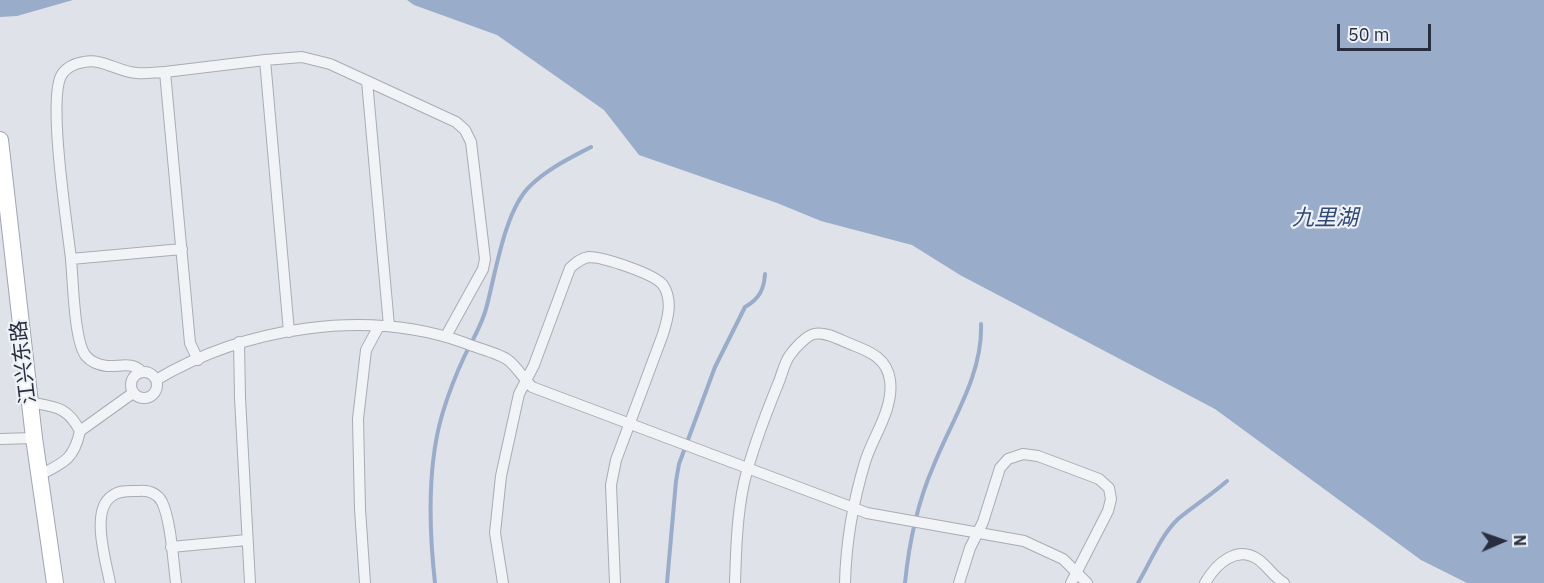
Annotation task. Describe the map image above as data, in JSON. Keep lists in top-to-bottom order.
{
  "streets": {
    "main road": ["江兴东路"]
  },
  "water": ["九里湖"],
  "scale_bar": "50 m",
  "north": "right"
}
